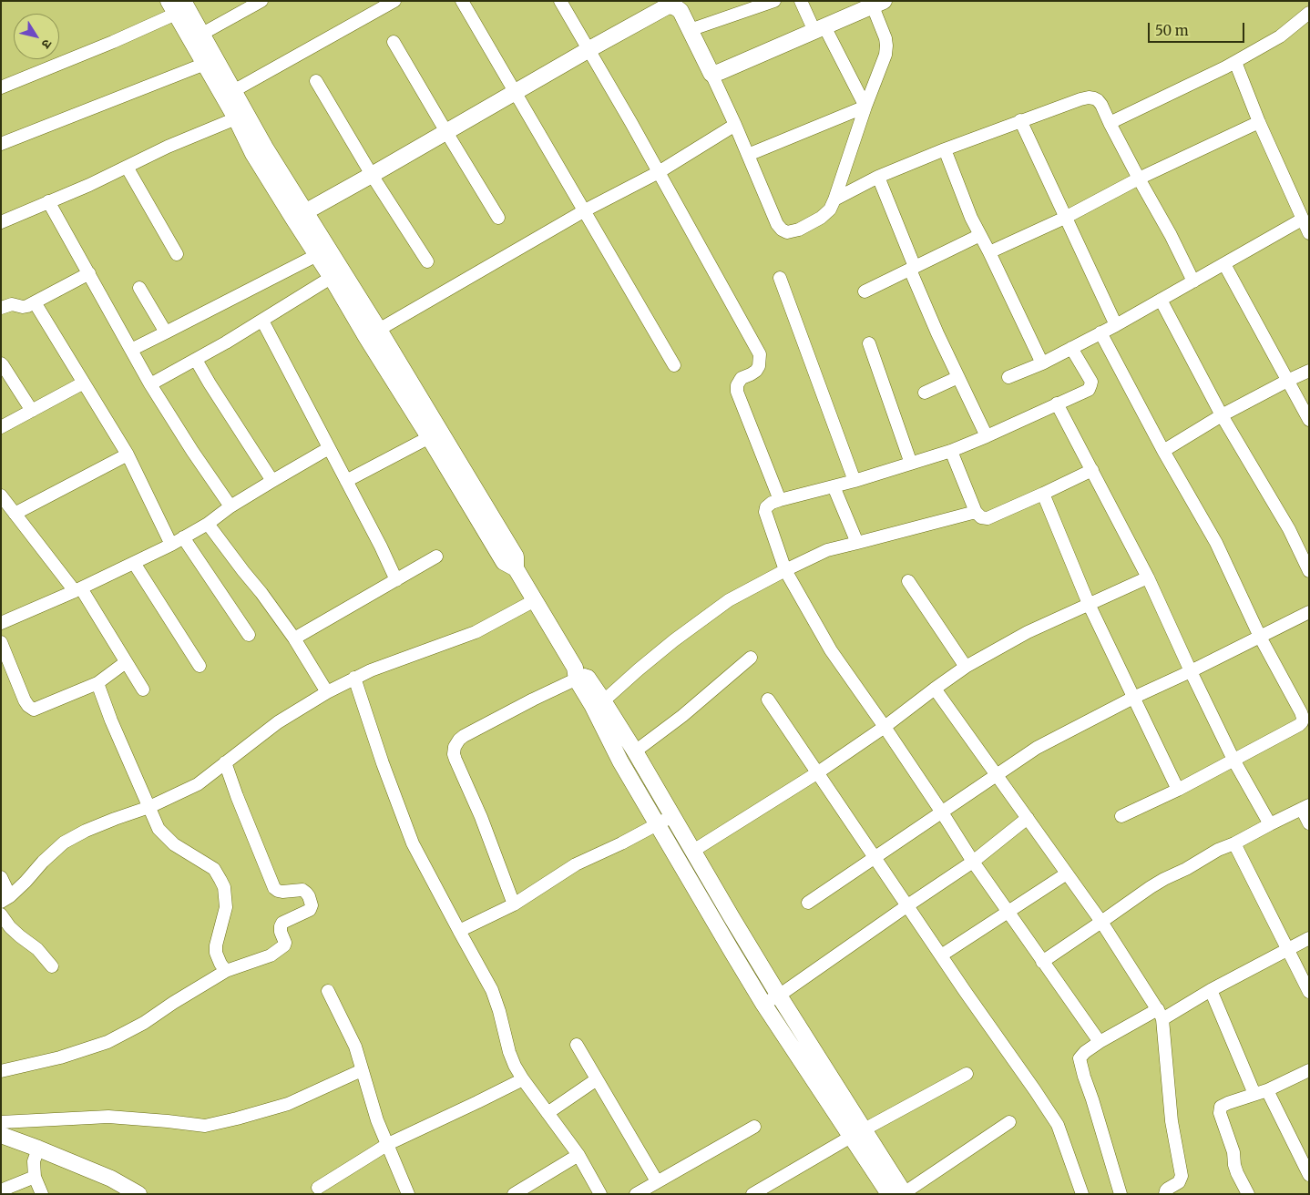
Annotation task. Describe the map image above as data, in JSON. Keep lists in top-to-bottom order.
{
  "scale_bar": "50 m",
  "north": "bottom right"
}
